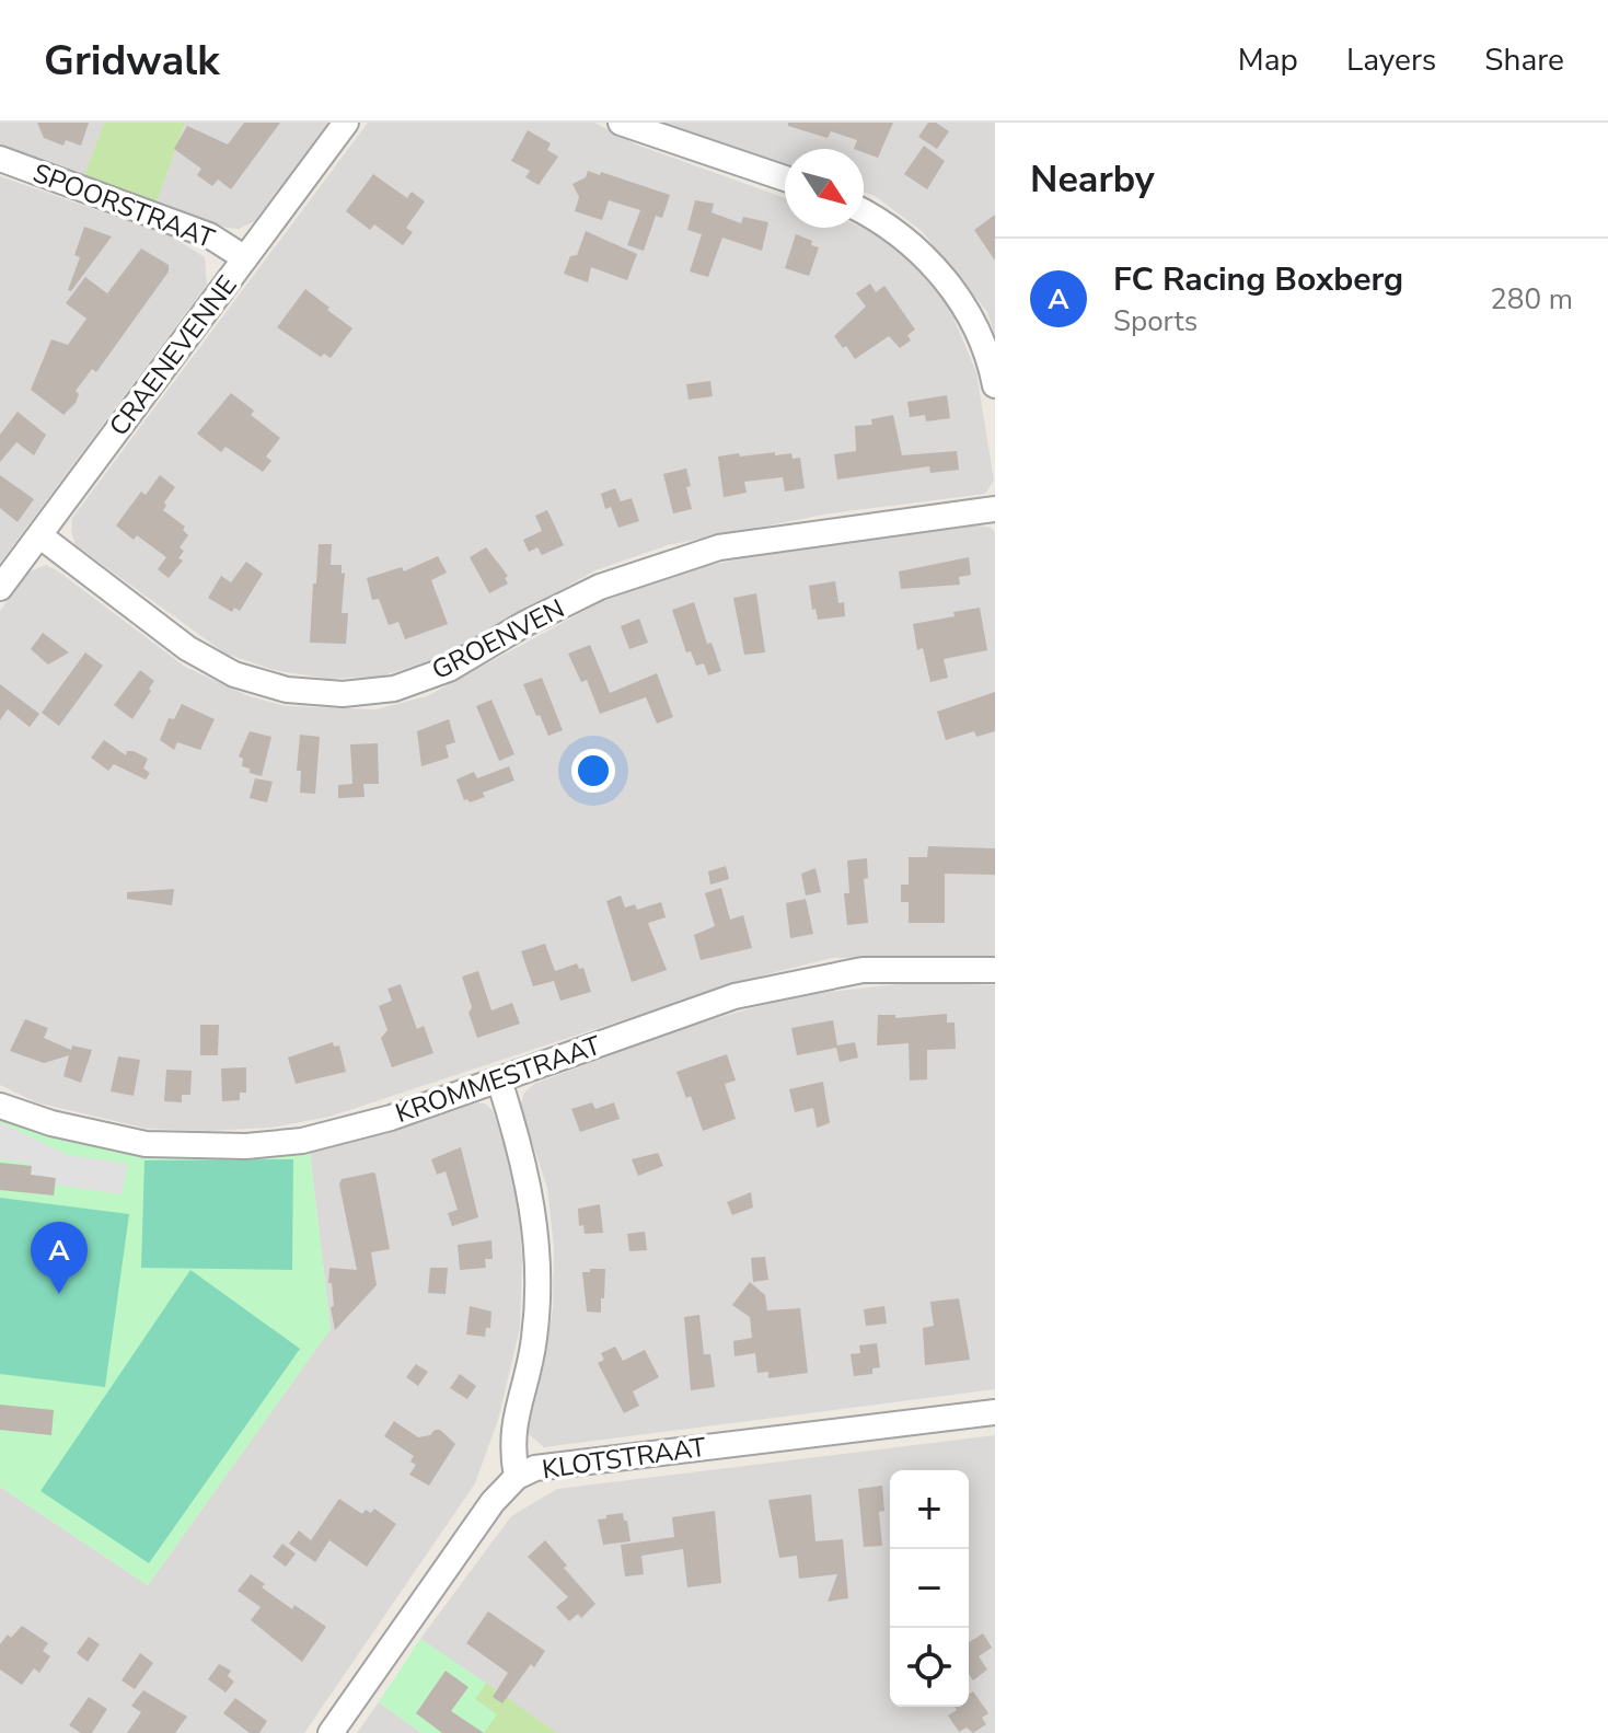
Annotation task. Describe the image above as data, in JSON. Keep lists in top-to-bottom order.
{
  "streets": {
    "street": [
      "SPOORSTRAAT",
      "CRAENEVENNE",
      "GROENVEN",
      "KROMMESTRAAT",
      "KLOTSTRAAT"
    ]
  },
  "crossings": [
    ["SPOORSTRAAT", "CRAENEVENNE"],
    ["CRAENEVENNE", "GROENVEN"]
  ],
  "north": "bottom right",
  "page": {
    "header": "Gridwalk",
    "nav": ["Map", "Layers", "Share"],
    "heading": "Nearby",
    "list": [
      {
        "mark": "A",
        "name": "FC Racing Boxberg",
        "note": "Sports",
        "value": "280 m"
      }
    ],
    "pins": "A",
    "map_buttons": ["+", "−"]
  }
}
